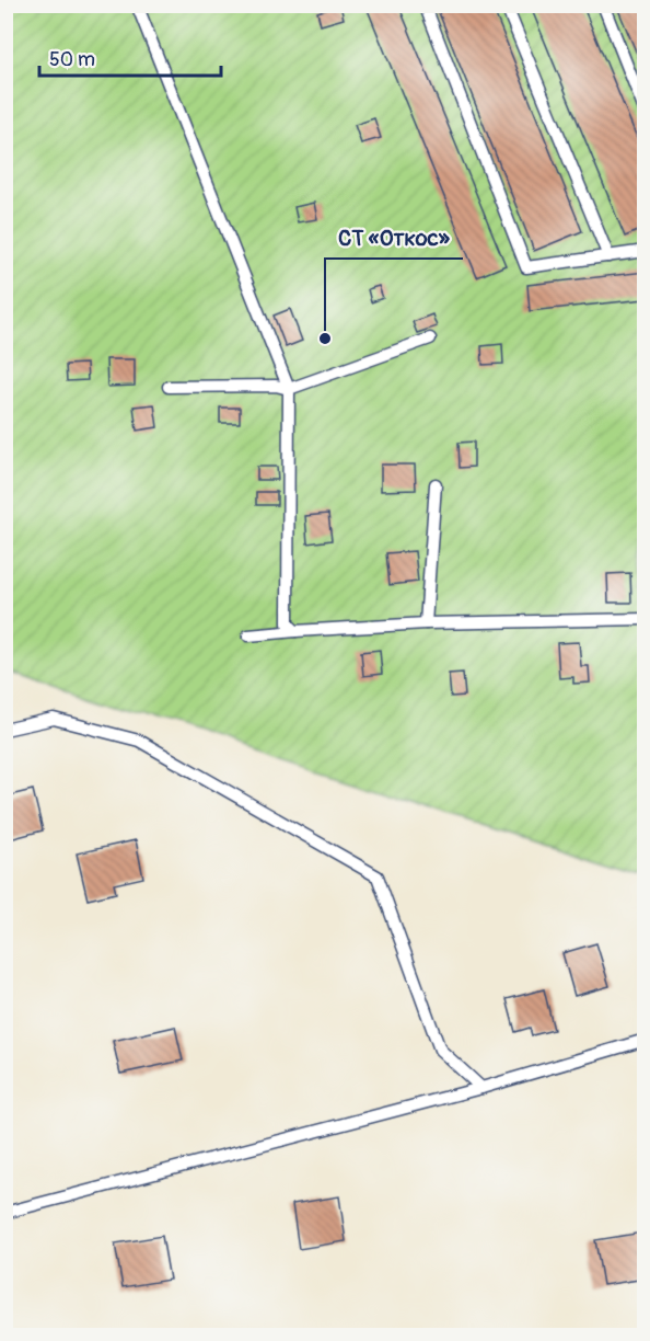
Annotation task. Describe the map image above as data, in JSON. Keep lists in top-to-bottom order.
{
  "places": ["СТ «Откос»"],
  "scale_bar": "50 m"
}
